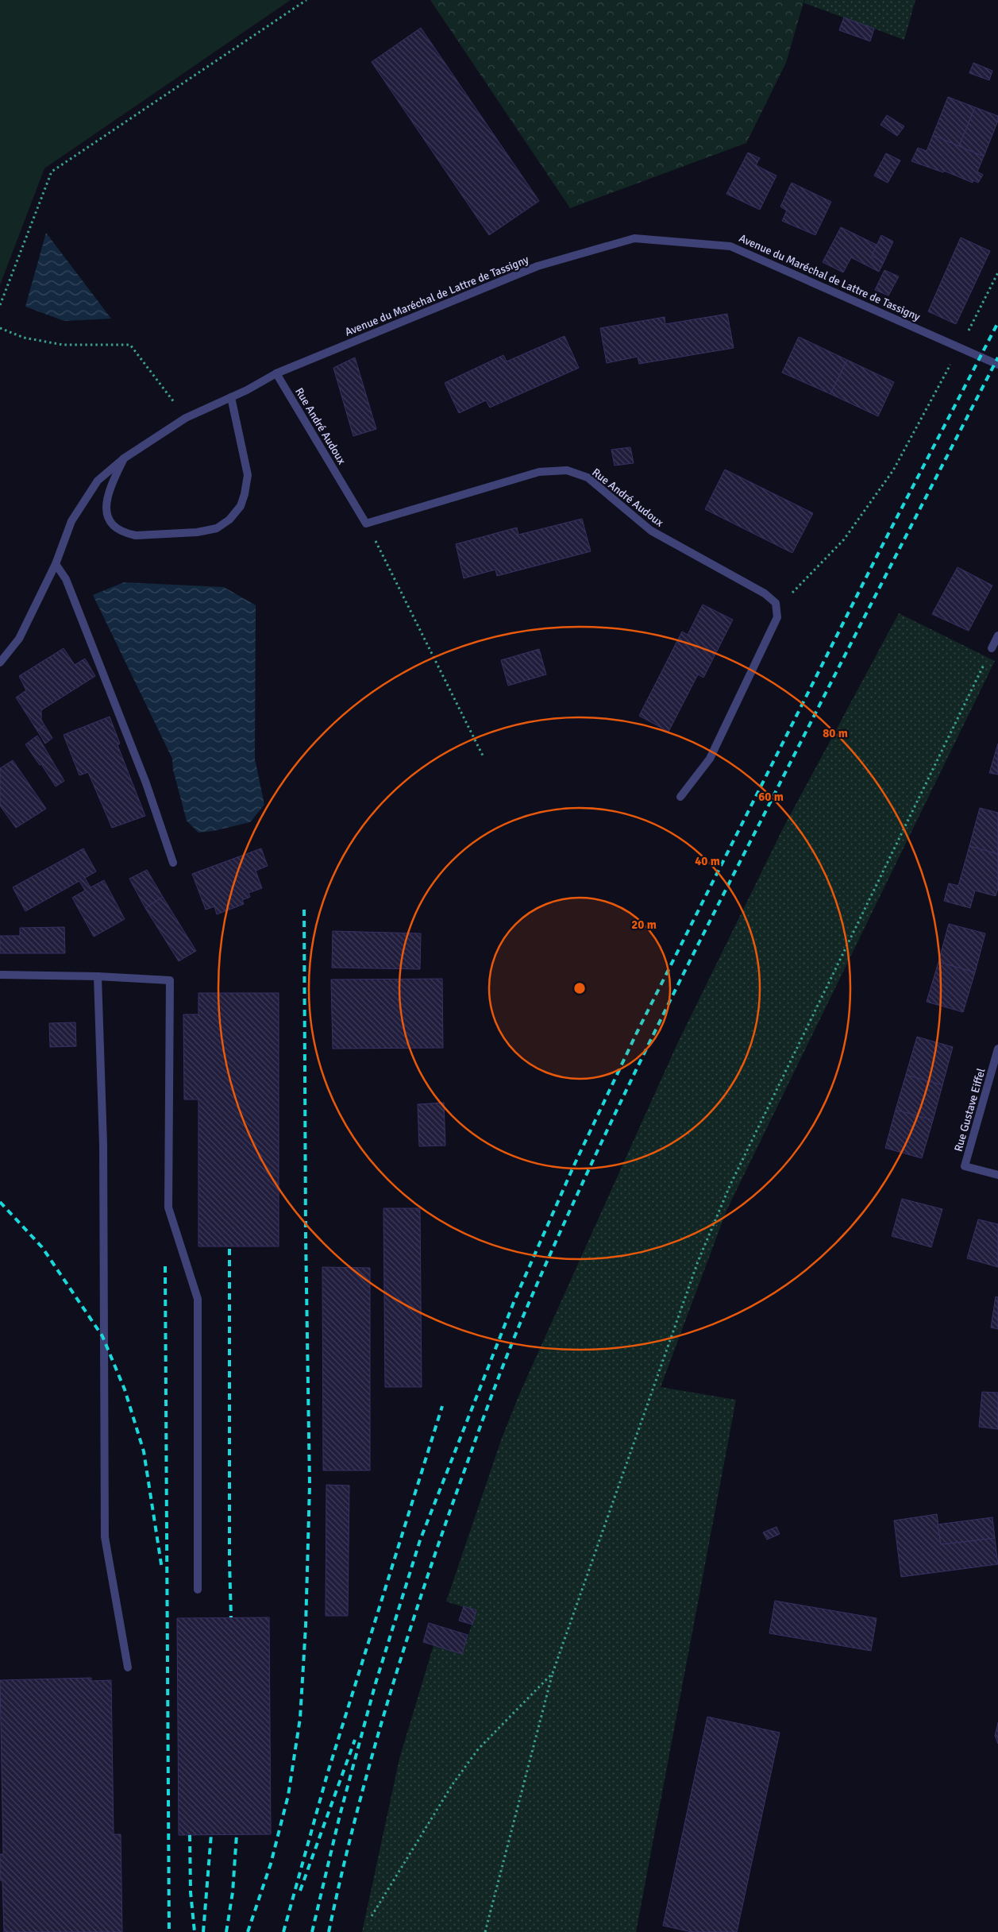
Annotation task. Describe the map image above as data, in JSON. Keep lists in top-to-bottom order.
{
  "streets": {
    "street": ["Avenue du Maréchal de Lattre de Tassigny", "Rue André Audoux", "Rue Gustave Eiffel"]
  },
  "crossings": [
    ["Avenue du Maréchal de Lattre de Tassigny", "Rue André Audoux"]
  ],
  "rings": [
    "80 m",
    "60 m",
    "40 m",
    "20 m"
  ]
}
